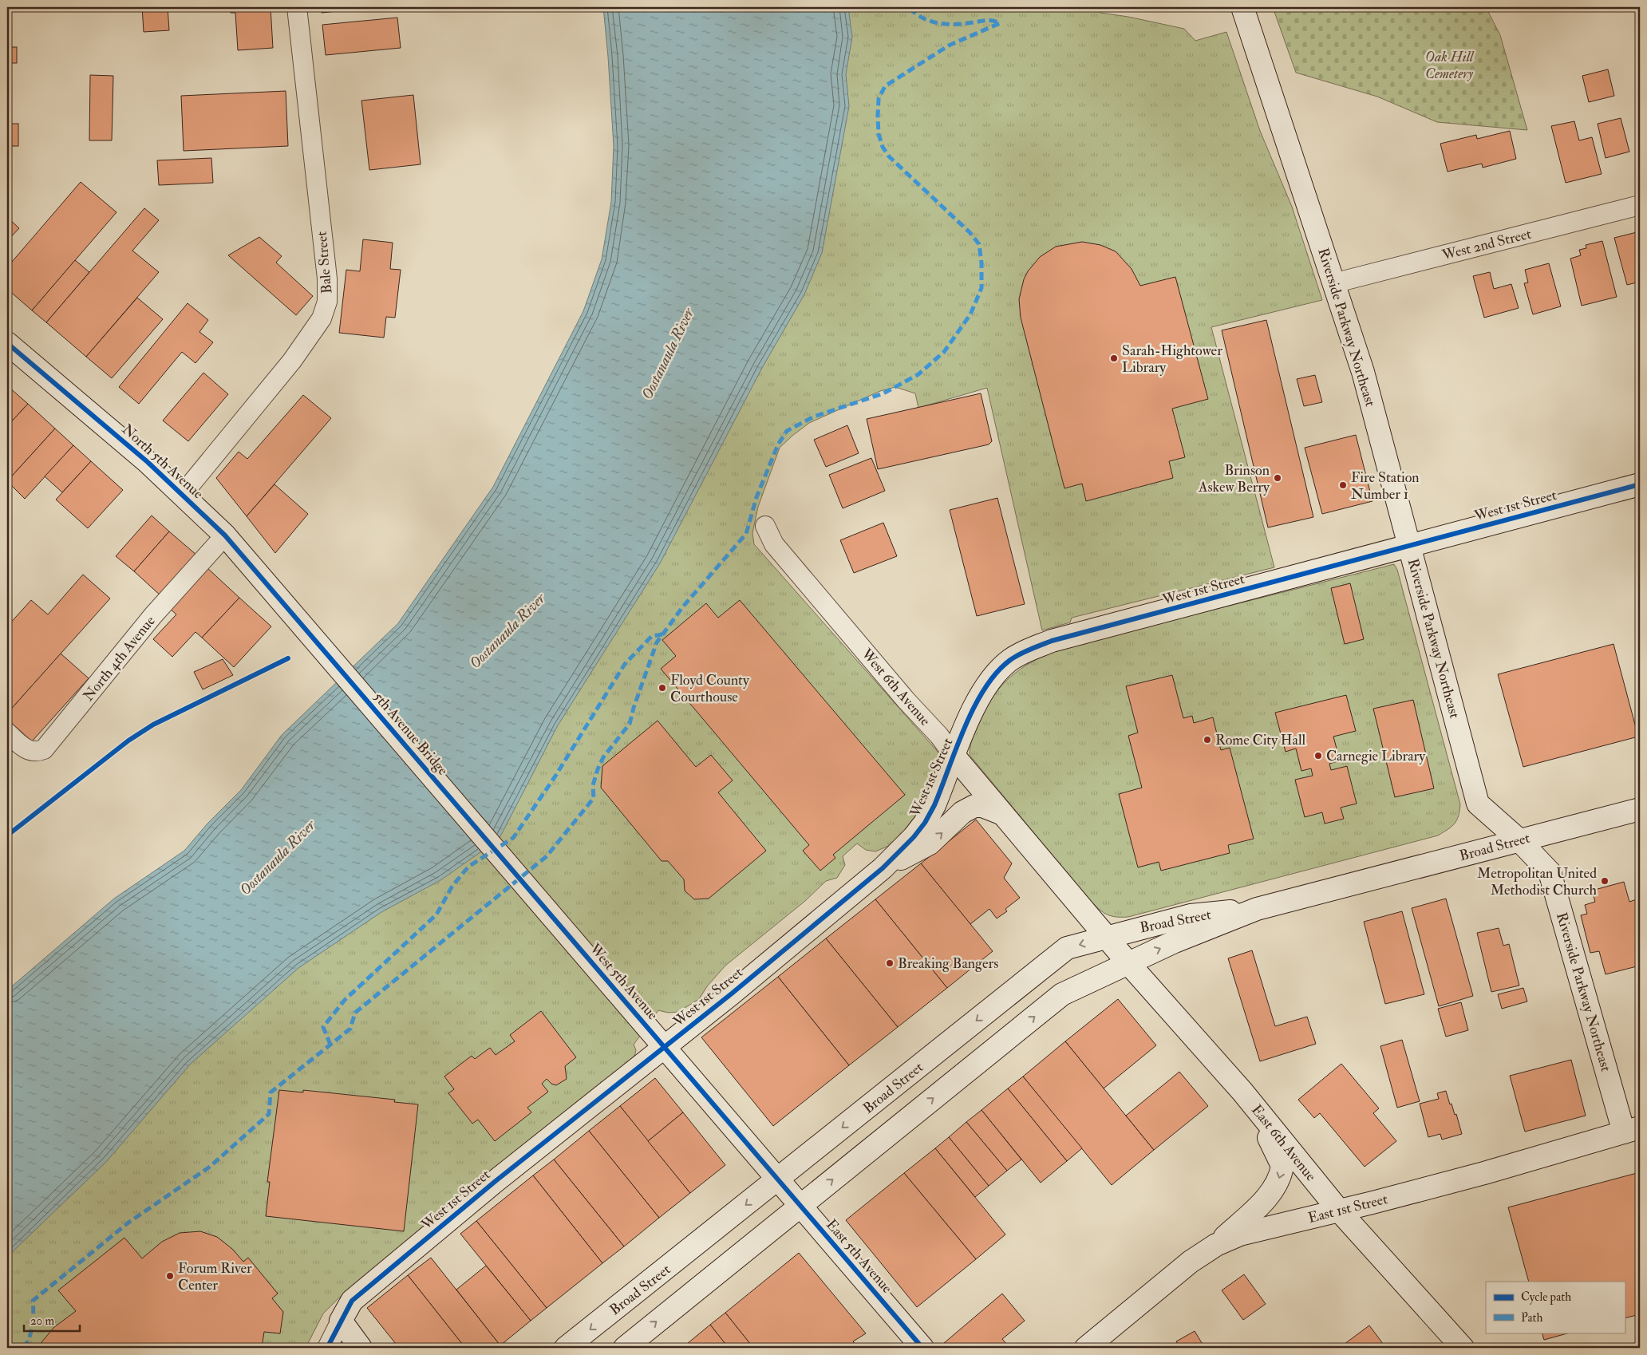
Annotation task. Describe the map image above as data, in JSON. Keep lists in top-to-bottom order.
{
  "streets": {
    "street": [
      "West 2nd Street",
      "Bale Street",
      "Riverside Parkway Northeast",
      "North 5th Avenue",
      "West 1st Street",
      "North 4th Avenue",
      "West 6th Avenue",
      "5th Avenue Bridge",
      "Broad Street",
      "West 5th Avenue",
      "East 6th Avenue",
      "East 1st Street",
      "East 5th Avenue"
    ]
  },
  "crossings": [
    ["West 2nd Street", "Riverside Parkway Northeast"],
    ["Bale Street", "North 5th Avenue"],
    ["Riverside Parkway Northeast", "West 1st Street"],
    ["Riverside Parkway Northeast", "Broad Street"],
    ["Riverside Parkway Northeast", "East 1st Street"],
    ["North 5th Avenue", "North 4th Avenue"],
    ["North 5th Avenue", "5th Avenue Bridge"],
    ["West 1st Street", "West 6th Avenue"],
    ["West 1st Street", "West 5th Avenue"],
    ["West 6th Avenue", "Broad Street"],
    ["West 6th Avenue", "East 6th Avenue"],
    ["5th Avenue Bridge", "West 5th Avenue"],
    ["Broad Street", "West 5th Avenue"],
    ["Broad Street", "East 6th Avenue"],
    ["Broad Street", "East 5th Avenue"],
    ["West 5th Avenue", "East 5th Avenue"],
    ["East 6th Avenue", "East 1st Street"]
  ],
  "water": ["Oostanaula River"],
  "parks": ["Oak Hill Cemetery"],
  "places": [
    "Sarah-Hightower Library",
    "Brinson Askew Berry",
    "Fire Station Number 1",
    "Floyd County Courthouse",
    "Rome City Hall",
    "Carnegie Library",
    "Metropolitan United Methodist Church",
    "Breaking Bangers",
    "Forum River Center"
  ],
  "legend": ["Cycle path", "Path"],
  "scale_bar": "20 m"
}
